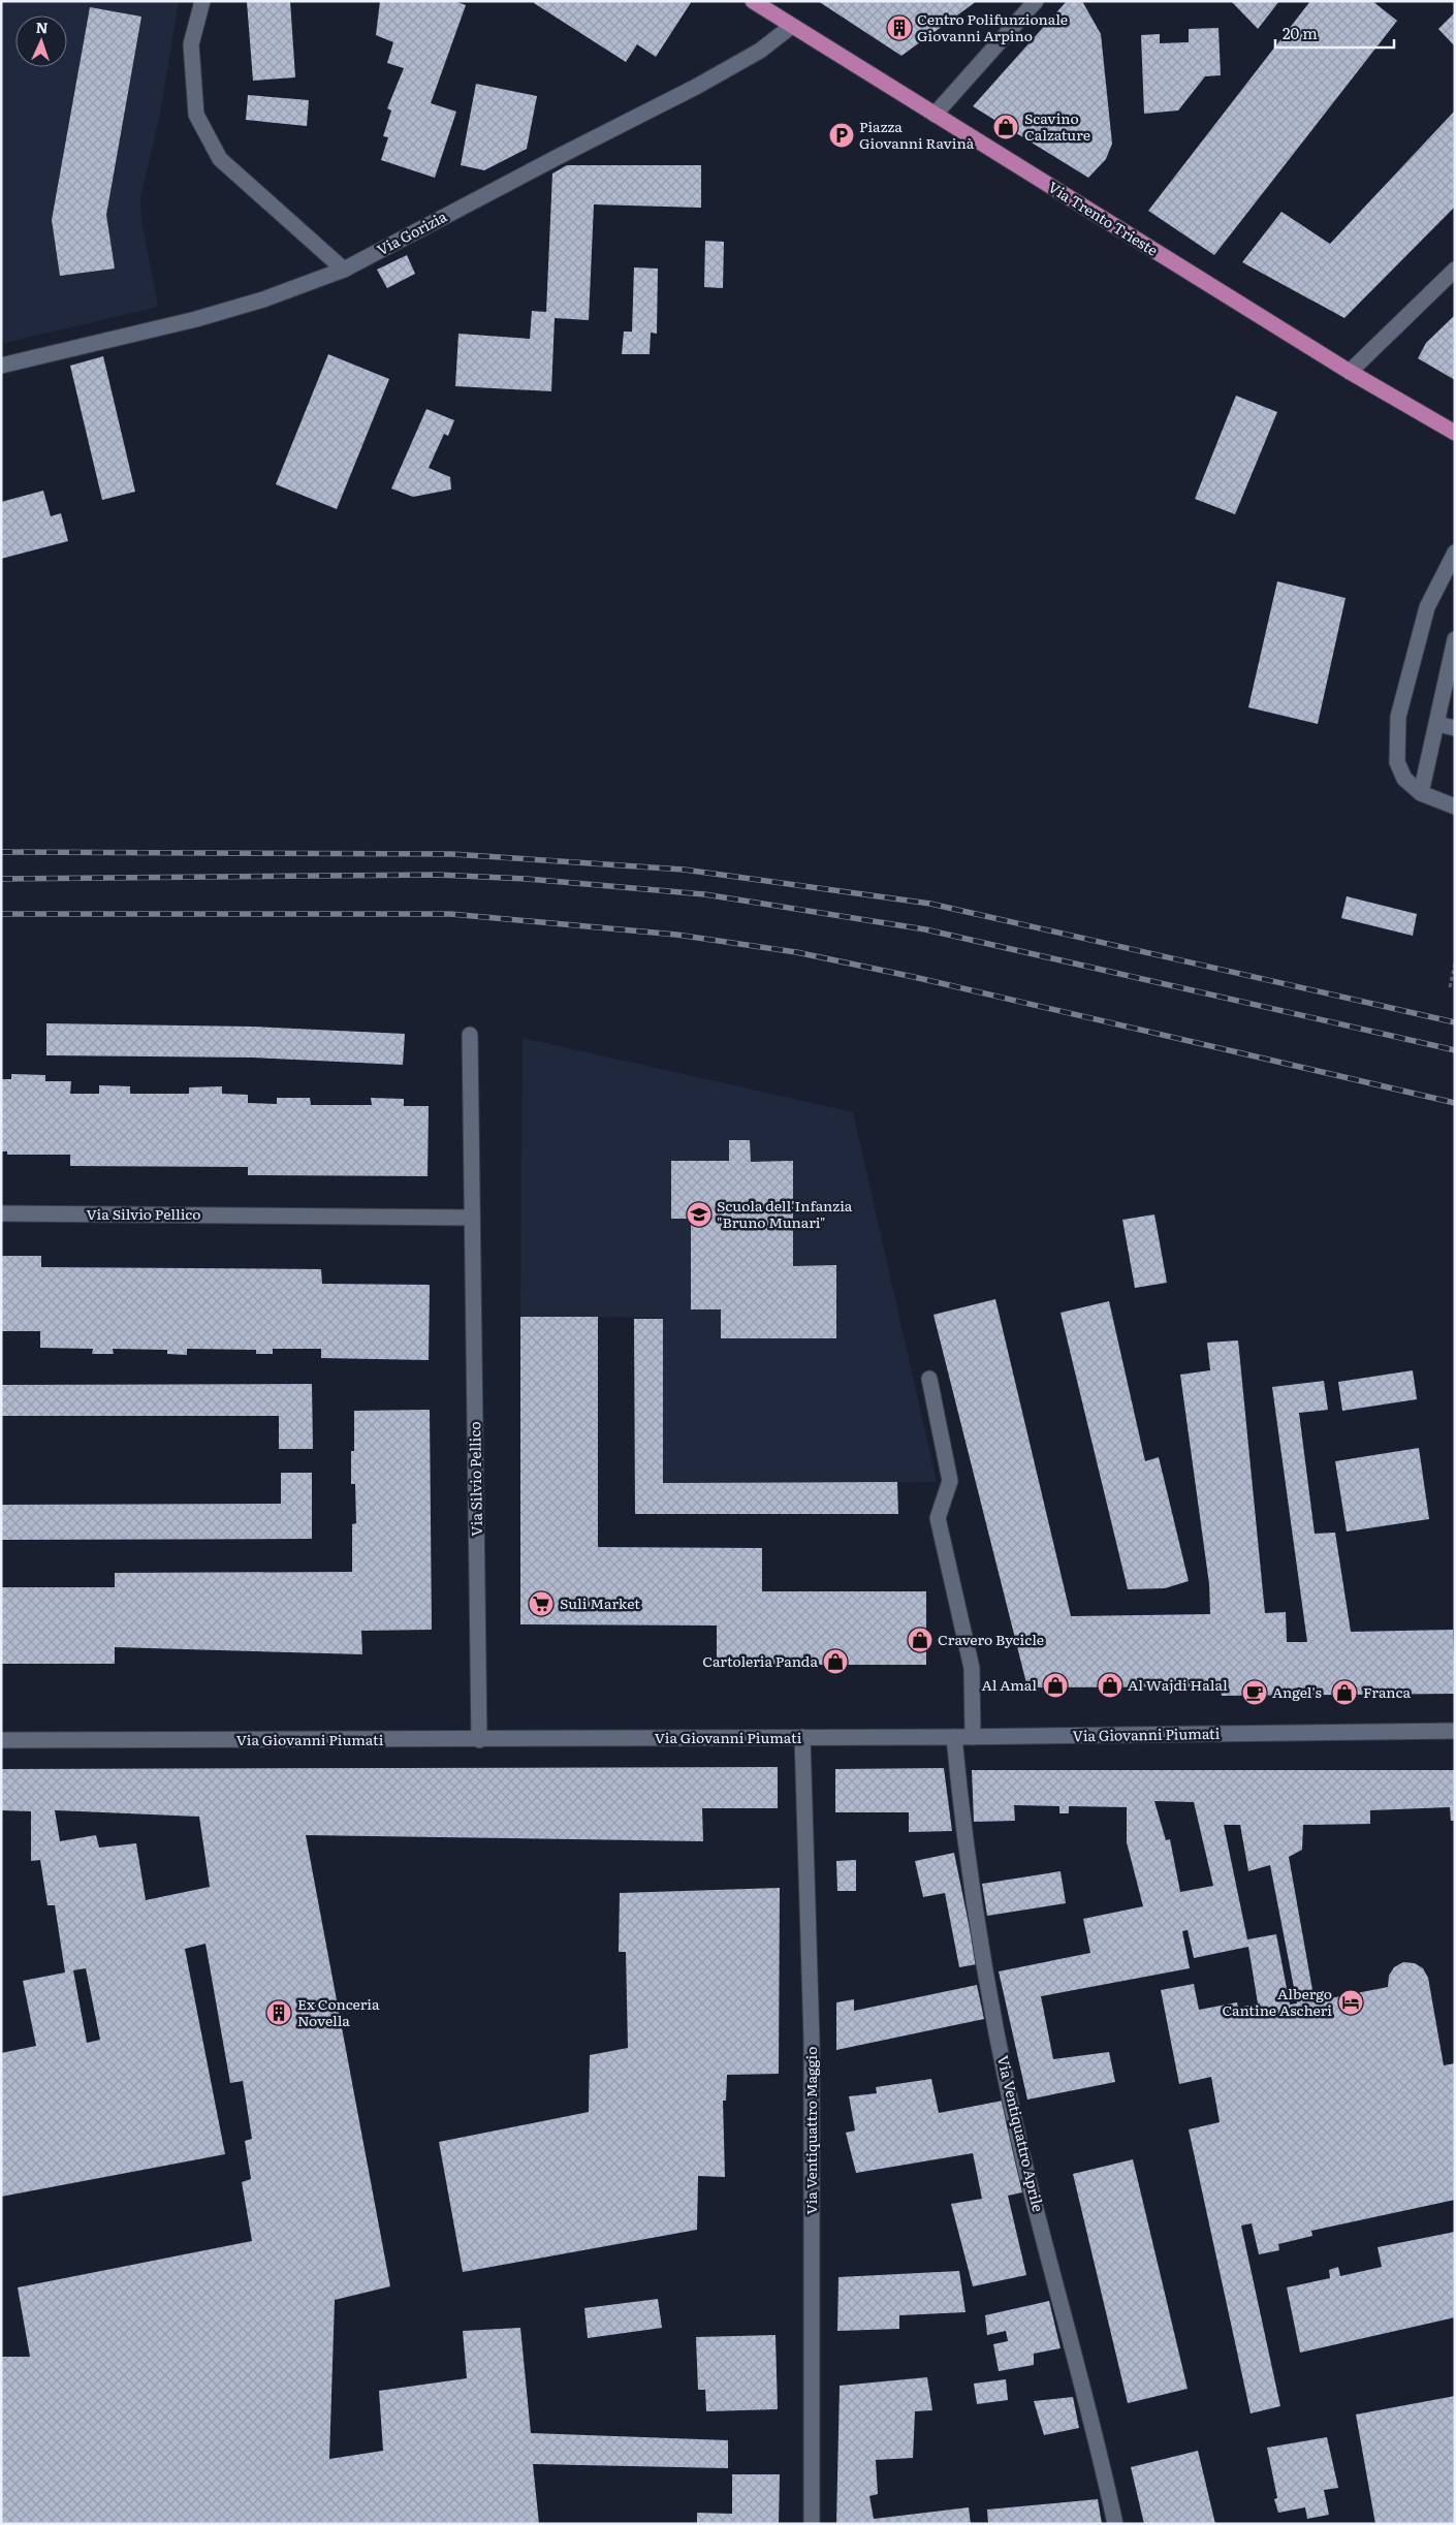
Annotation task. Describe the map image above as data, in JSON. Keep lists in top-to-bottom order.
{
  "streets": {
    "main road": ["Via Trento Trieste"],
    "street": [
      "Via Gorizia",
      "Via Silvio Pellico",
      "Via Giovanni Piumati",
      "Via Ventiquattro Maggio",
      "Via Ventiquattro Aprile"
    ]
  },
  "crossings": [
    ["Via Trento Trieste", "Via Gorizia"],
    ["Via Silvio Pellico", "Via Giovanni Piumati"],
    ["Via Giovanni Piumati", "Via Ventiquattro Maggio"],
    ["Via Giovanni Piumati", "Via Ventiquattro Aprile"]
  ],
  "places": {
    "building": ["Centro Polifunzionale Giovanni Arpino", "Ex Conceria Novella"],
    "shop": [
      "Scavino Calzature",
      "Cravero Bycicle",
      "Cartoleria Panda",
      "Al Amal",
      "Al Wajdi Halal",
      "Franca"
    ],
    "parking": ["Piazza Giovanni Ravinà"],
    "school or university": ["Scuola dell'Infanzia \"Bruno Munari\""],
    "supermarket": ["Suli Market"],
    "cafe": ["Angel's"],
    "hotel": ["Albergo Cantine Ascheri"]
  },
  "scale_bar": "20 m",
  "north": "top"
}
